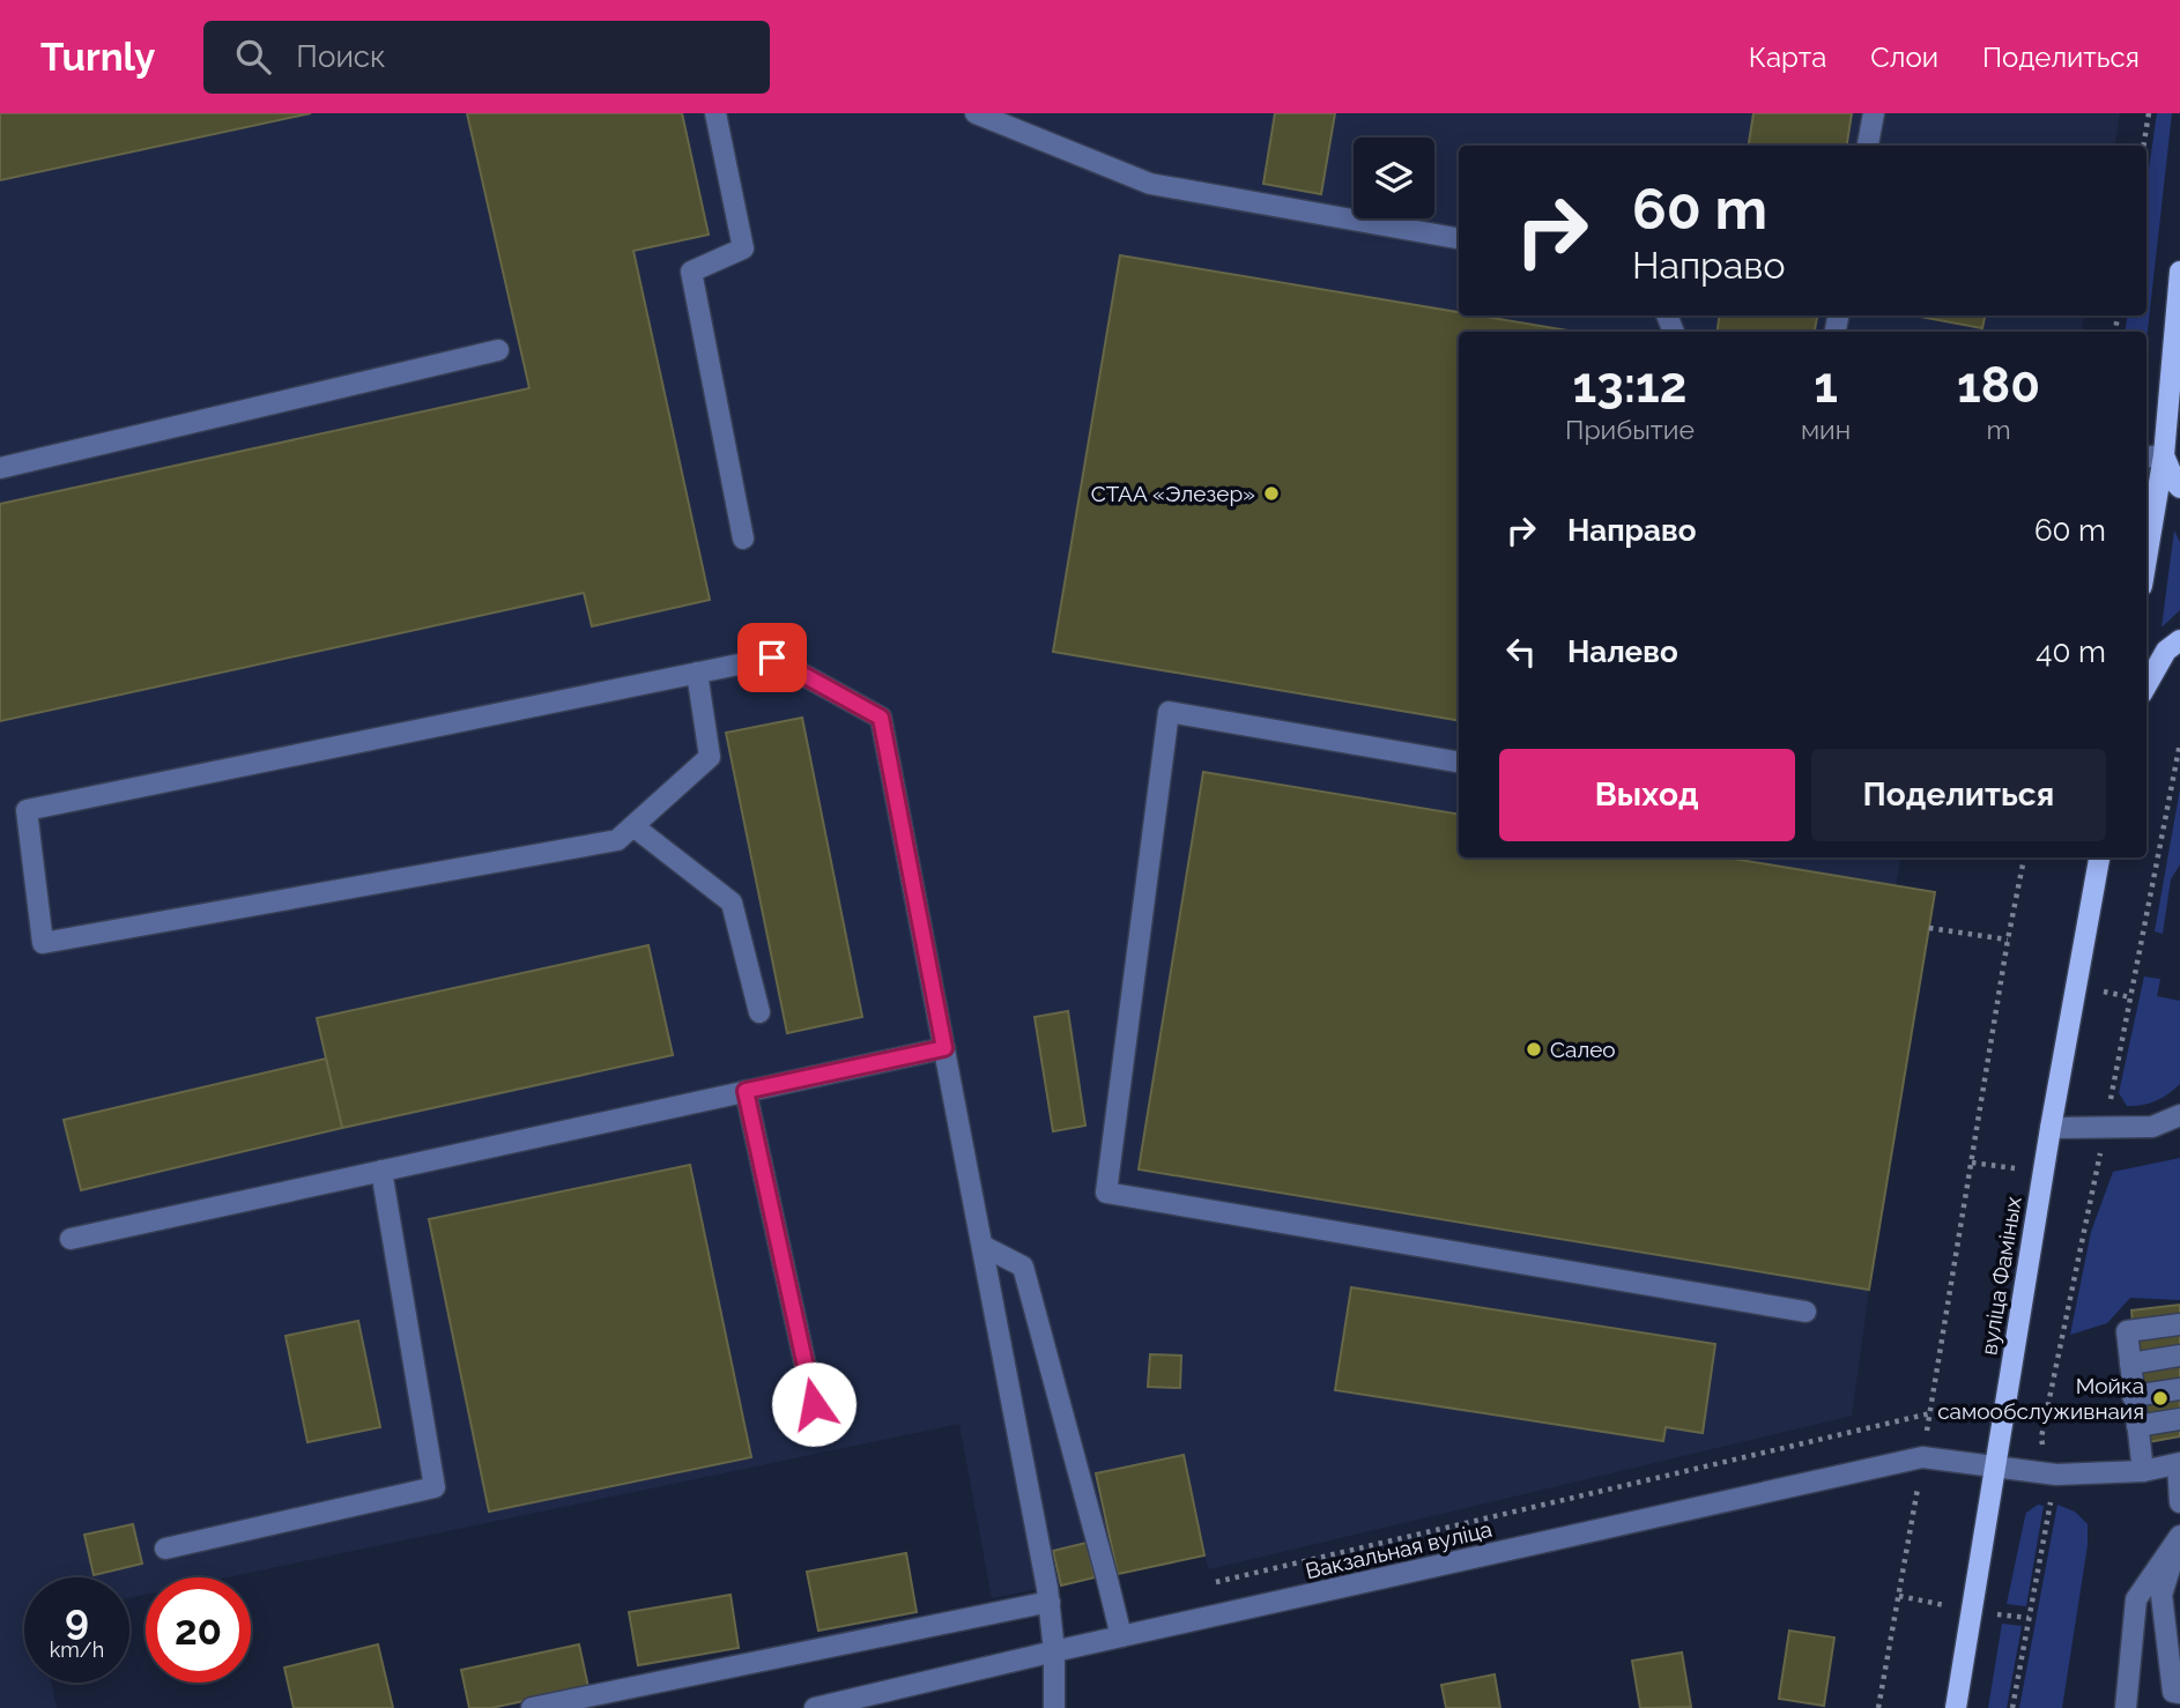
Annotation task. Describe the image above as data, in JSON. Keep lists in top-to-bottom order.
{
  "streets": {
    "main road": ["вуліца Фаміных"],
    "street": ["Вакзальная вуліца"]
  },
  "crossings": [
    ["вуліца Фаміных", "Вакзальная вуліца"]
  ],
  "places": ["СТАА «Элезер»", "Салео", "Мойка самообслуживнаия"],
  "page": {
    "header": "Turnly",
    "search": "Поиск",
    "nav": ["Карта", "Слои", "Поделиться"],
    "turn": ["60 m", "Направо"],
    "eta": [
      "13:12",
      "Прибытие",
      "1",
      "мин",
      "180",
      "m"
    ],
    "list": [
      {
        "name": "Направо",
        "value": "60 m"
      },
      {
        "name": "Налево",
        "value": "40 m"
      }
    ],
    "buttons": ["Выход", "Поделиться"],
    "speed": "9 km/h",
    "limit": "20"
  }
}
